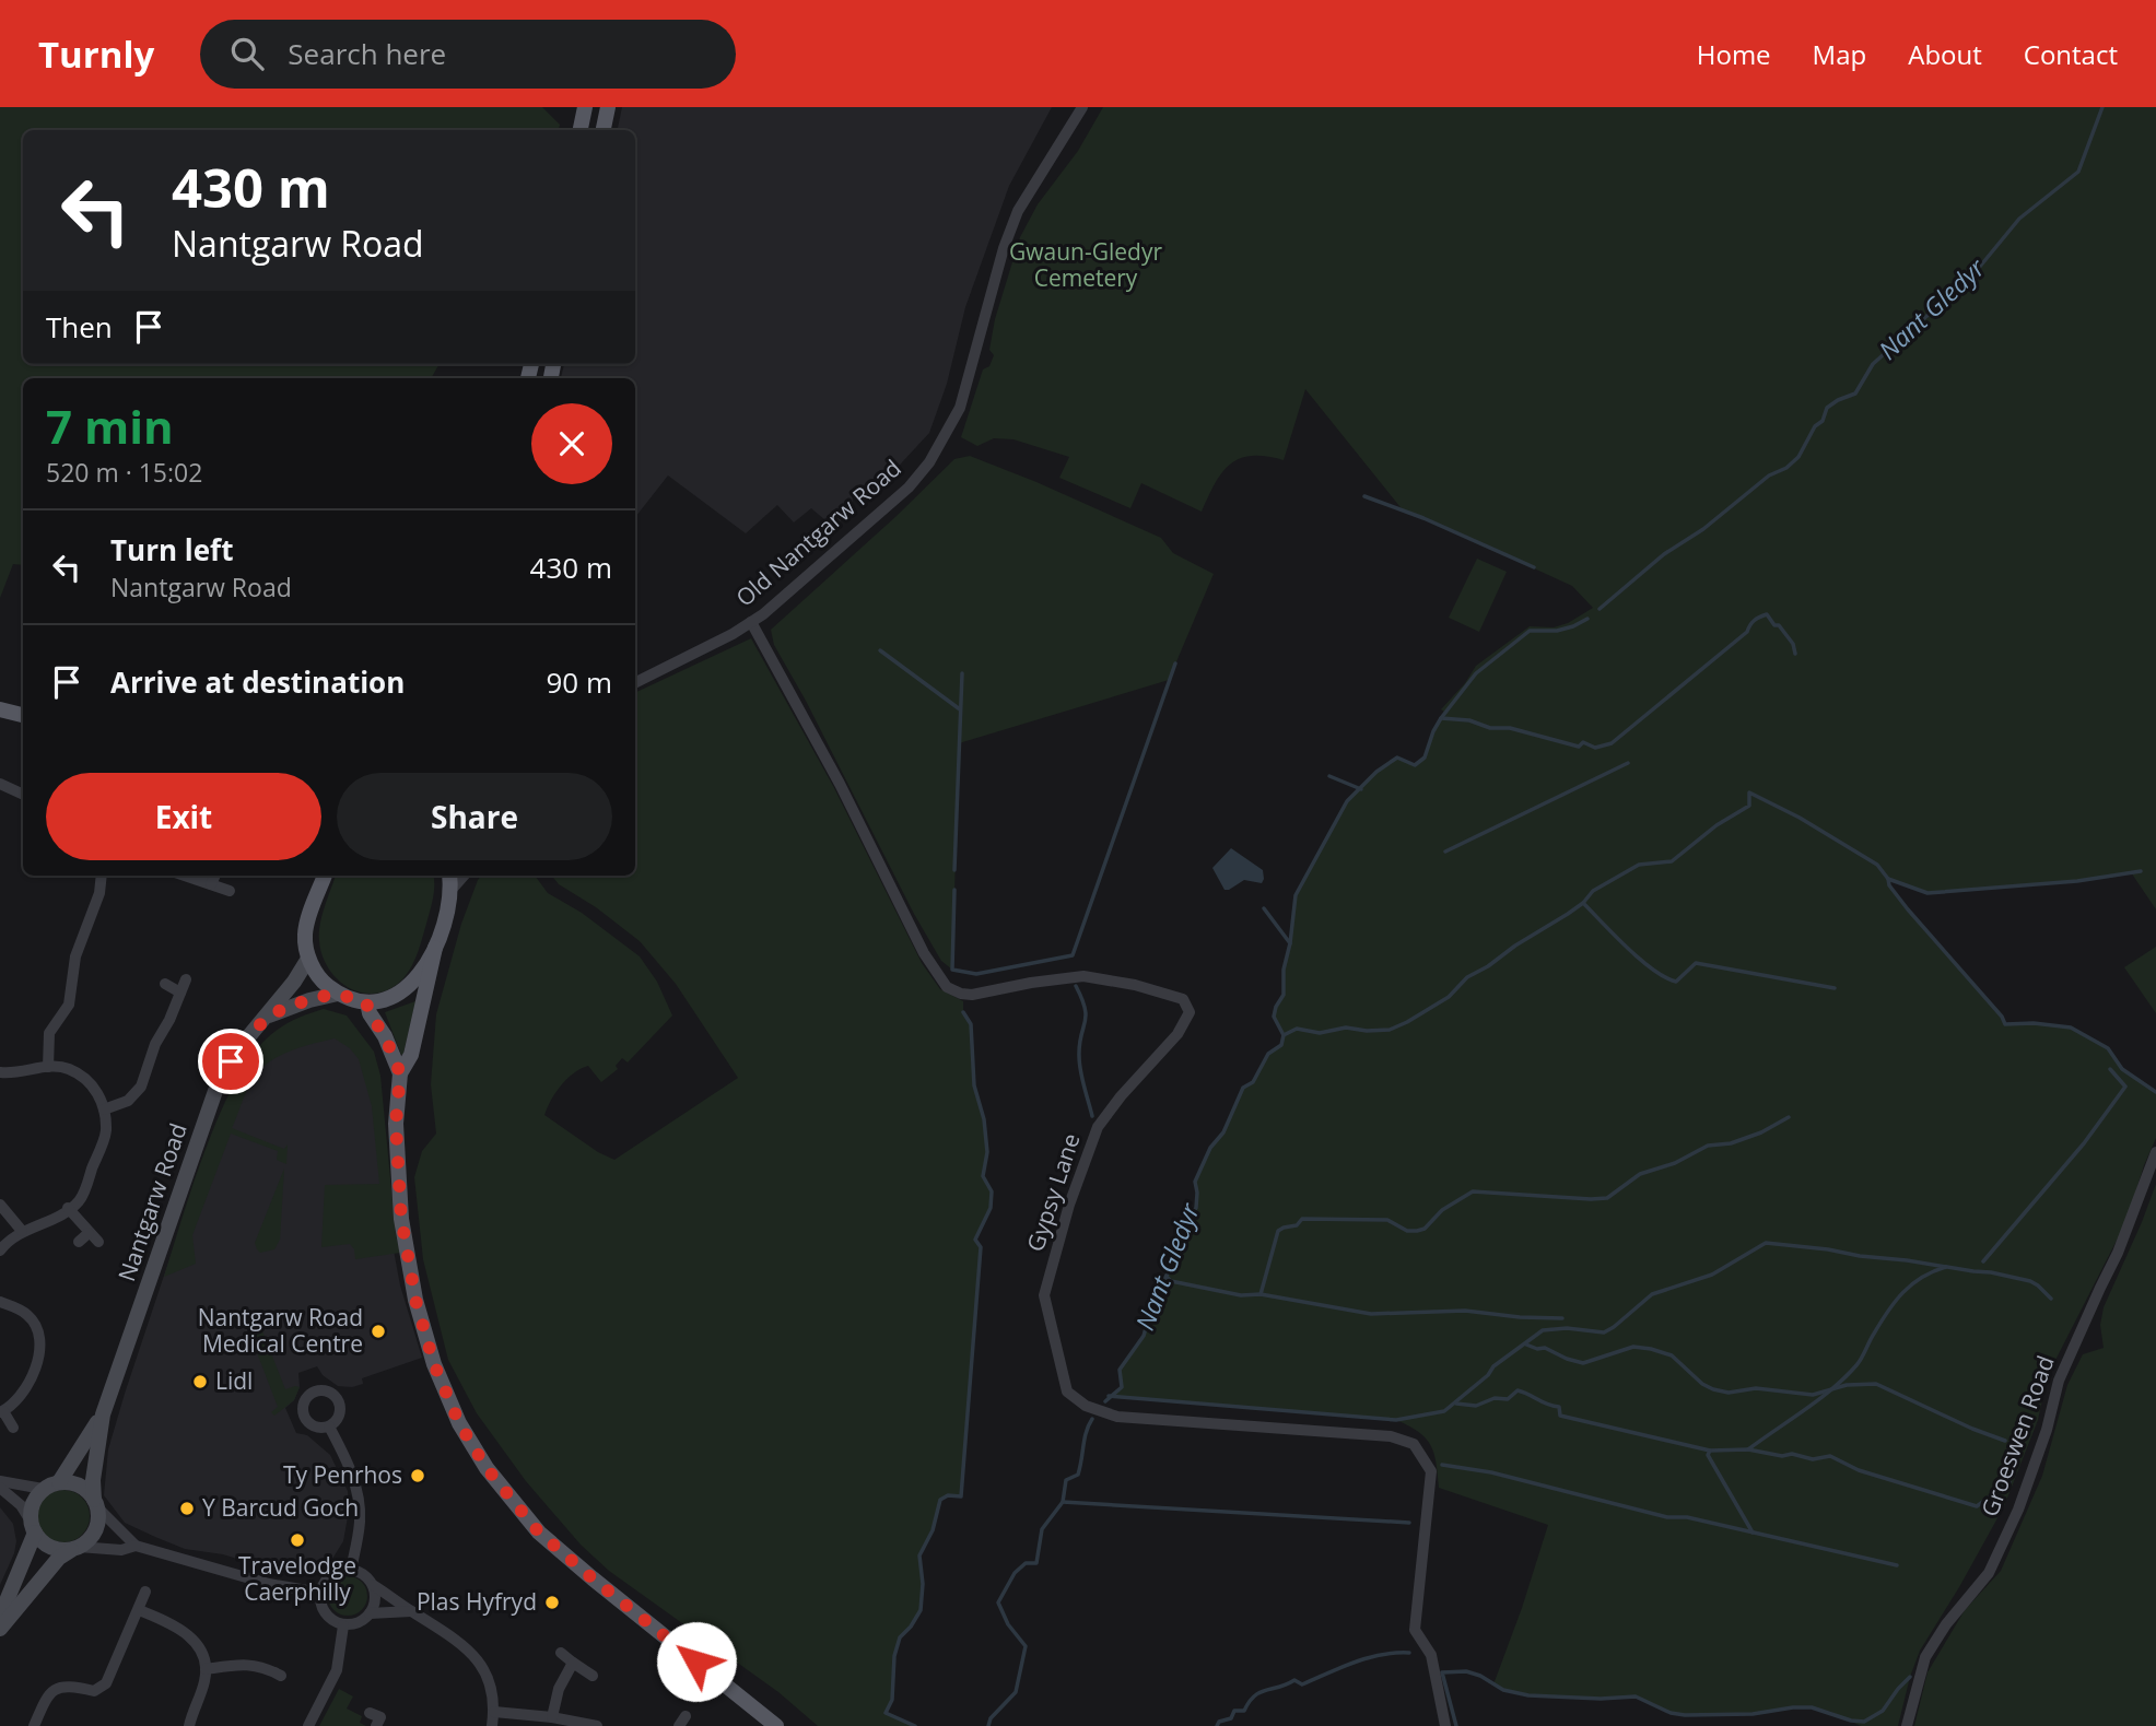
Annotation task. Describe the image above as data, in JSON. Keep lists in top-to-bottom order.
{
  "streets": {
    "main road": ["Nantgarw Road"],
    "street": ["Old Nantgarw Road", "Gypsy Lane", "Groeswen Road"]
  },
  "crossings": [
    ["Old Nantgarw Road", "Gypsy Lane"]
  ],
  "water": ["Nant Gledyr"],
  "parks": ["Gwaun-Gledyr Cemetery"],
  "places": [
    "Nantgarw Road Medical Centre",
    "Lidl",
    "Ty Penrhos",
    "Y Barcud Goch",
    "Travelodge Caerphilly",
    "Plas Hyfryd"
  ],
  "page": {
    "header": "Turnly",
    "search": "Search here",
    "nav": [
      "Home",
      "Map",
      "About",
      "Contact"
    ],
    "turn": ["430 m", "Nantgarw Road"],
    "then": "Then",
    "heading": ["7 min", "520 m · 15:02"],
    "list": [
      {
        "name": "Turn left",
        "note": "Nantgarw Road",
        "value": "430 m"
      },
      {
        "name": "Arrive at destination",
        "value": "90 m"
      }
    ],
    "buttons": ["Exit", "Share"]
  }
}
